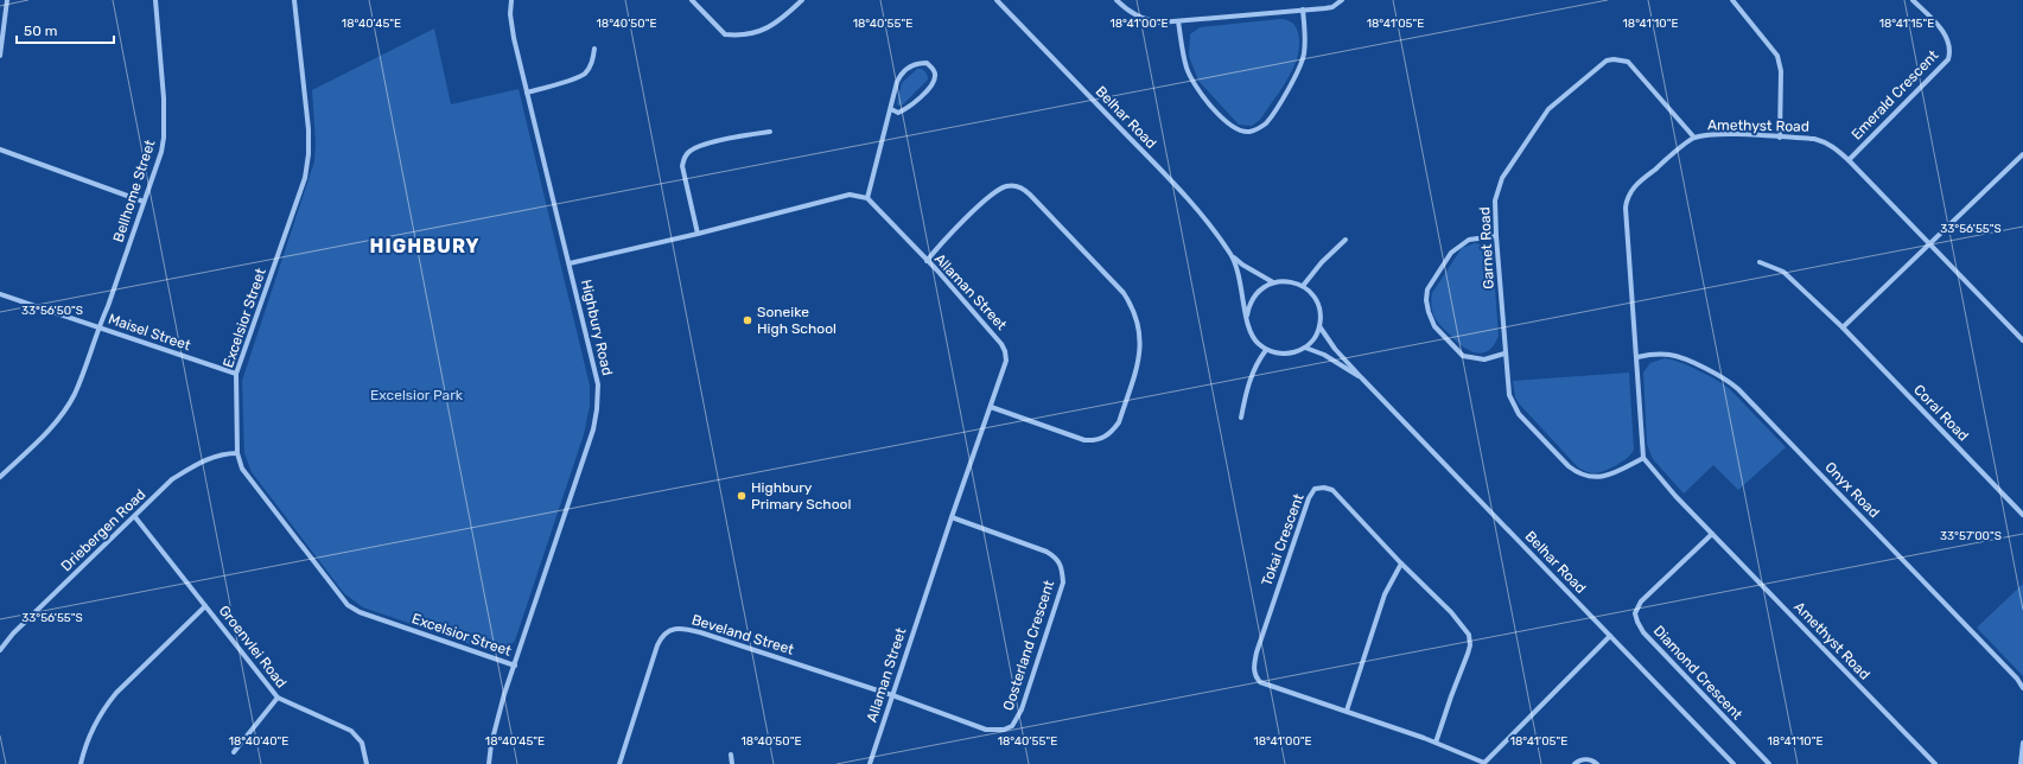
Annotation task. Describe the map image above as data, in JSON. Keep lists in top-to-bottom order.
{
  "streets": {
    "street": [
      "Emerald Crescent",
      "Belhar Road",
      "Amethyst Road",
      "Bellhome Street",
      "Garnet Road",
      "Allaman Street",
      "Excelsior Street",
      "Highbury Road",
      "Maisel Street",
      "Coral Road",
      "Onyx Road",
      "Driebergen Road",
      "Tokai Crescent",
      "Beveland Street",
      "Oosterland Crescent",
      "Groenvlei Road",
      "Diamond Crescent"
    ]
  },
  "crossings": [
    ["Emerald Crescent", "Amethyst Road"],
    ["Amethyst Road", "Garnet Road"],
    ["Amethyst Road", "Onyx Road"],
    ["Amethyst Road", "Diamond Crescent"],
    ["Bellhome Street", "Maisel Street"],
    ["Allaman Street", "Beveland Street"],
    ["Allaman Street", "Oosterland Crescent"],
    ["Excelsior Street", "Highbury Road"],
    ["Excelsior Street", "Maisel Street"],
    ["Excelsior Street", "Driebergen Road"],
    ["Driebergen Road", "Groenvlei Road"],
    ["Beveland Street", "Oosterland Crescent"]
  ],
  "districts": ["HIGHBURY"],
  "parks": ["Excelsior Park"],
  "places": ["Soneike High School", "Highbury Primary School"],
  "scale_bar": "50 m",
  "coordinates": [
    "18°40'45\"E",
    "18°40'50\"E",
    "18°40'55\"E",
    "18°41'00\"E",
    "18°41'05\"E",
    "18°41'10\"E",
    "18°41'15\"E",
    "33°56'55\"S",
    "33°56'50\"S",
    "33°57'00\"S",
    "18°40'40\"E"
  ]
}
